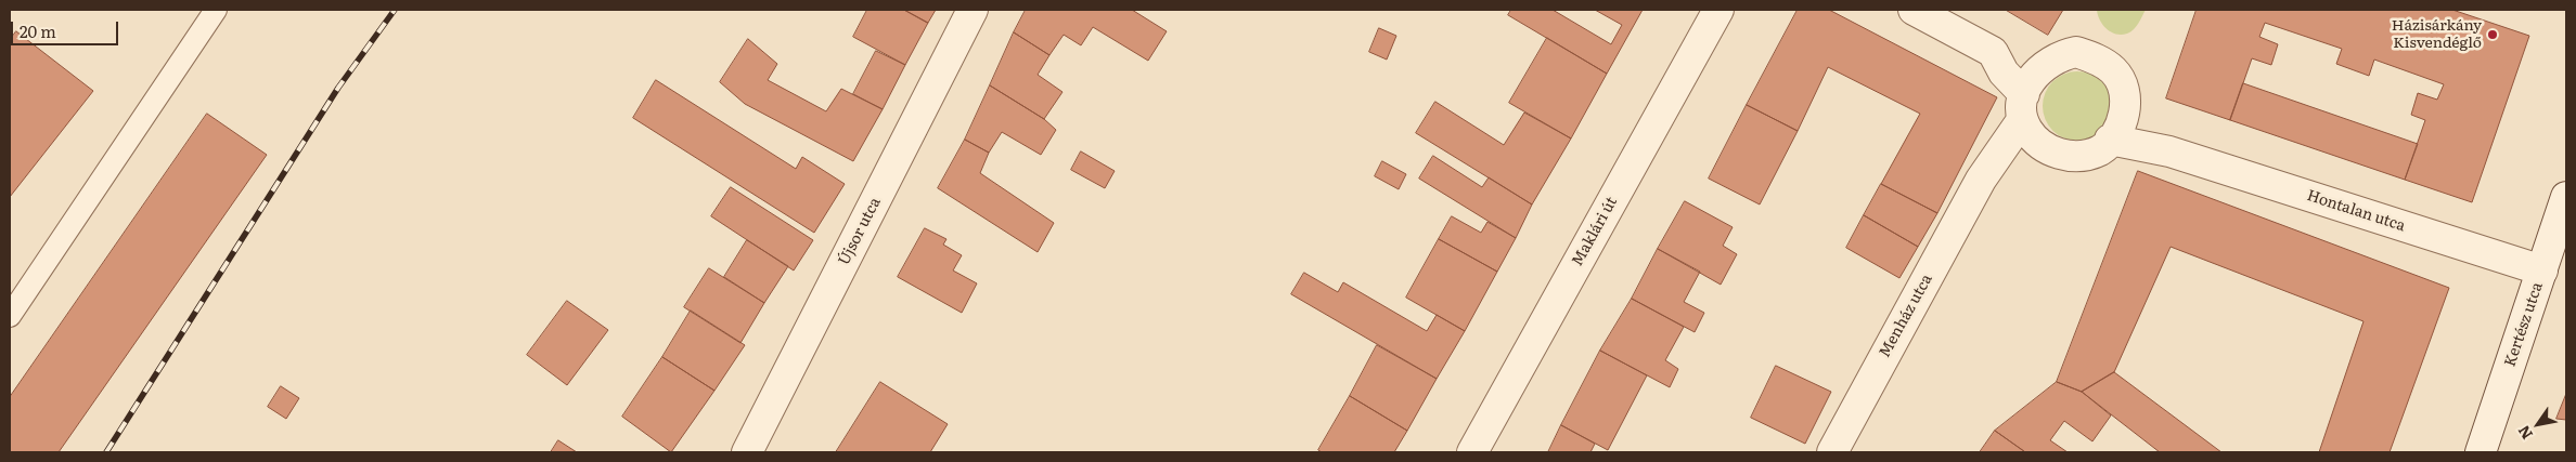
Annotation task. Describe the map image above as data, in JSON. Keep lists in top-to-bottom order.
{
  "streets": {
    "street": [
      "Hontalan utca",
      "Újsor utca",
      "Maklári út",
      "Menház utca",
      "Kertész utca"
    ]
  },
  "crossings": [
    ["Hontalan utca", "Menház utca"],
    ["Hontalan utca", "Kertész utca"]
  ],
  "places": ["Házisárkány Kisvendéglő"],
  "scale_bar": "20 m",
  "north": "bottom left"
}
